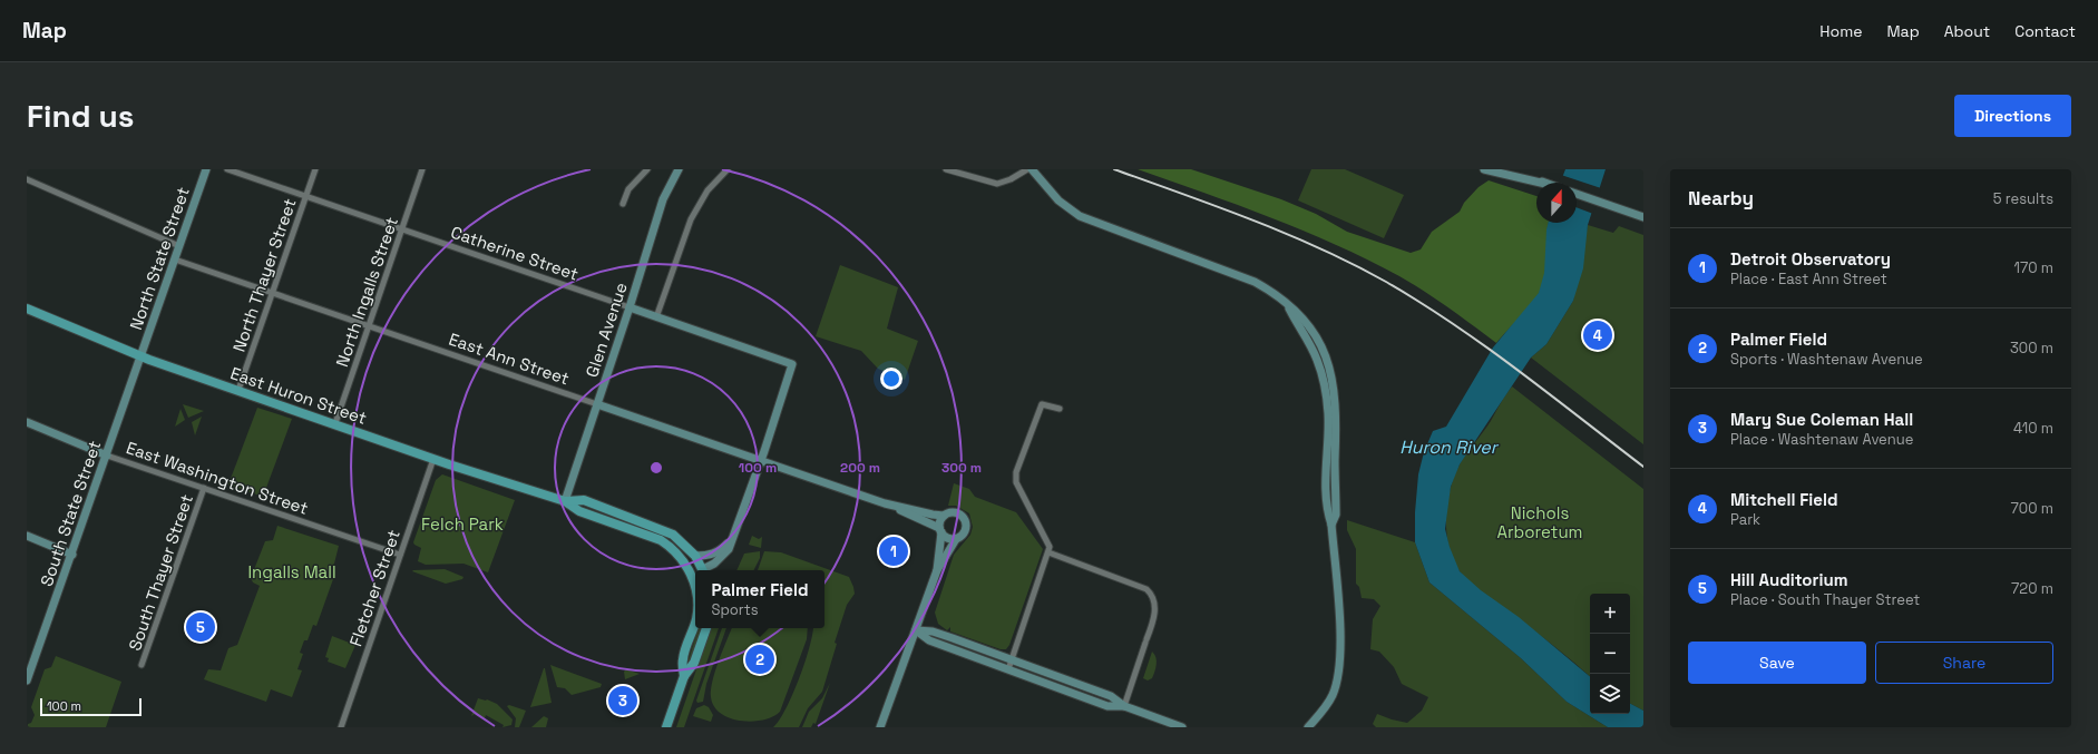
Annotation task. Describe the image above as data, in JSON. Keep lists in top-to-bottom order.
{
  "streets": {
    "main road": ["East Huron Street"],
    "street": [
      "Catherine Street",
      "North State Street",
      "North Thayer Street",
      "North Ingalls Street",
      "Glen Avenue",
      "East Ann Street",
      "East Washington Street",
      "South State Street",
      "South Thayer Street",
      "Fletcher Street"
    ]
  },
  "crossings": [
    ["Catherine Street", "North Thayer Street"],
    ["Catherine Street", "North Ingalls Street"],
    ["Catherine Street", "Glen Avenue"],
    ["Catherine Street", "East Ann Street"],
    ["North State Street", "East Ann Street"],
    ["North State Street", "East Huron Street"],
    ["North State Street", "South State Street"],
    ["North Thayer Street", "East Ann Street"],
    ["North Thayer Street", "East Huron Street"],
    ["North Ingalls Street", "East Ann Street"],
    ["North Ingalls Street", "East Huron Street"],
    ["Glen Avenue", "East Ann Street"],
    ["Glen Avenue", "East Huron Street"],
    ["East Huron Street", "South State Street"],
    ["East Huron Street", "Fletcher Street"],
    ["East Washington Street", "South State Street"],
    ["East Washington Street", "South Thayer Street"],
    ["East Washington Street", "Fletcher Street"]
  ],
  "water": ["Huron River"],
  "parks": ["Nichols Arboretum", "Felch Park", "Ingalls Mall"],
  "scale_bar": "100 m",
  "north": "top",
  "page": {
    "header": "Map",
    "nav": [
      "Home",
      "Map",
      "About",
      "Contact"
    ],
    "buttons": [
      "Directions",
      ["Save", "Share"]
    ],
    "title": "Find us",
    "heading": ["Nearby", "5 results"],
    "list": [
      {
        "mark": "1",
        "name": "Detroit Observatory",
        "note": "Place · East Ann Street",
        "value": "170 m"
      },
      {
        "mark": "2",
        "name": "Palmer Field",
        "note": "Sports · Washtenaw Avenue",
        "value": "300 m"
      },
      {
        "mark": "3",
        "name": "Mary Sue Coleman Hall",
        "note": "Place · Washtenaw Avenue",
        "value": "410 m"
      },
      {
        "mark": "4",
        "name": "Mitchell Field",
        "note": "Park",
        "value": "700 m"
      },
      {
        "mark": "5",
        "name": "Hill Auditorium",
        "note": "Place · South Thayer Street",
        "value": "720 m"
      }
    ],
    "pins": [
      "4",
      "1",
      "5",
      "2",
      "3"
    ],
    "popup": ["Palmer Field", "Sports"],
    "map_buttons": ["+", "−"],
    "scale": "100 m"
  },
  "rings": ["100 m", "200 m", "300 m"]
}
